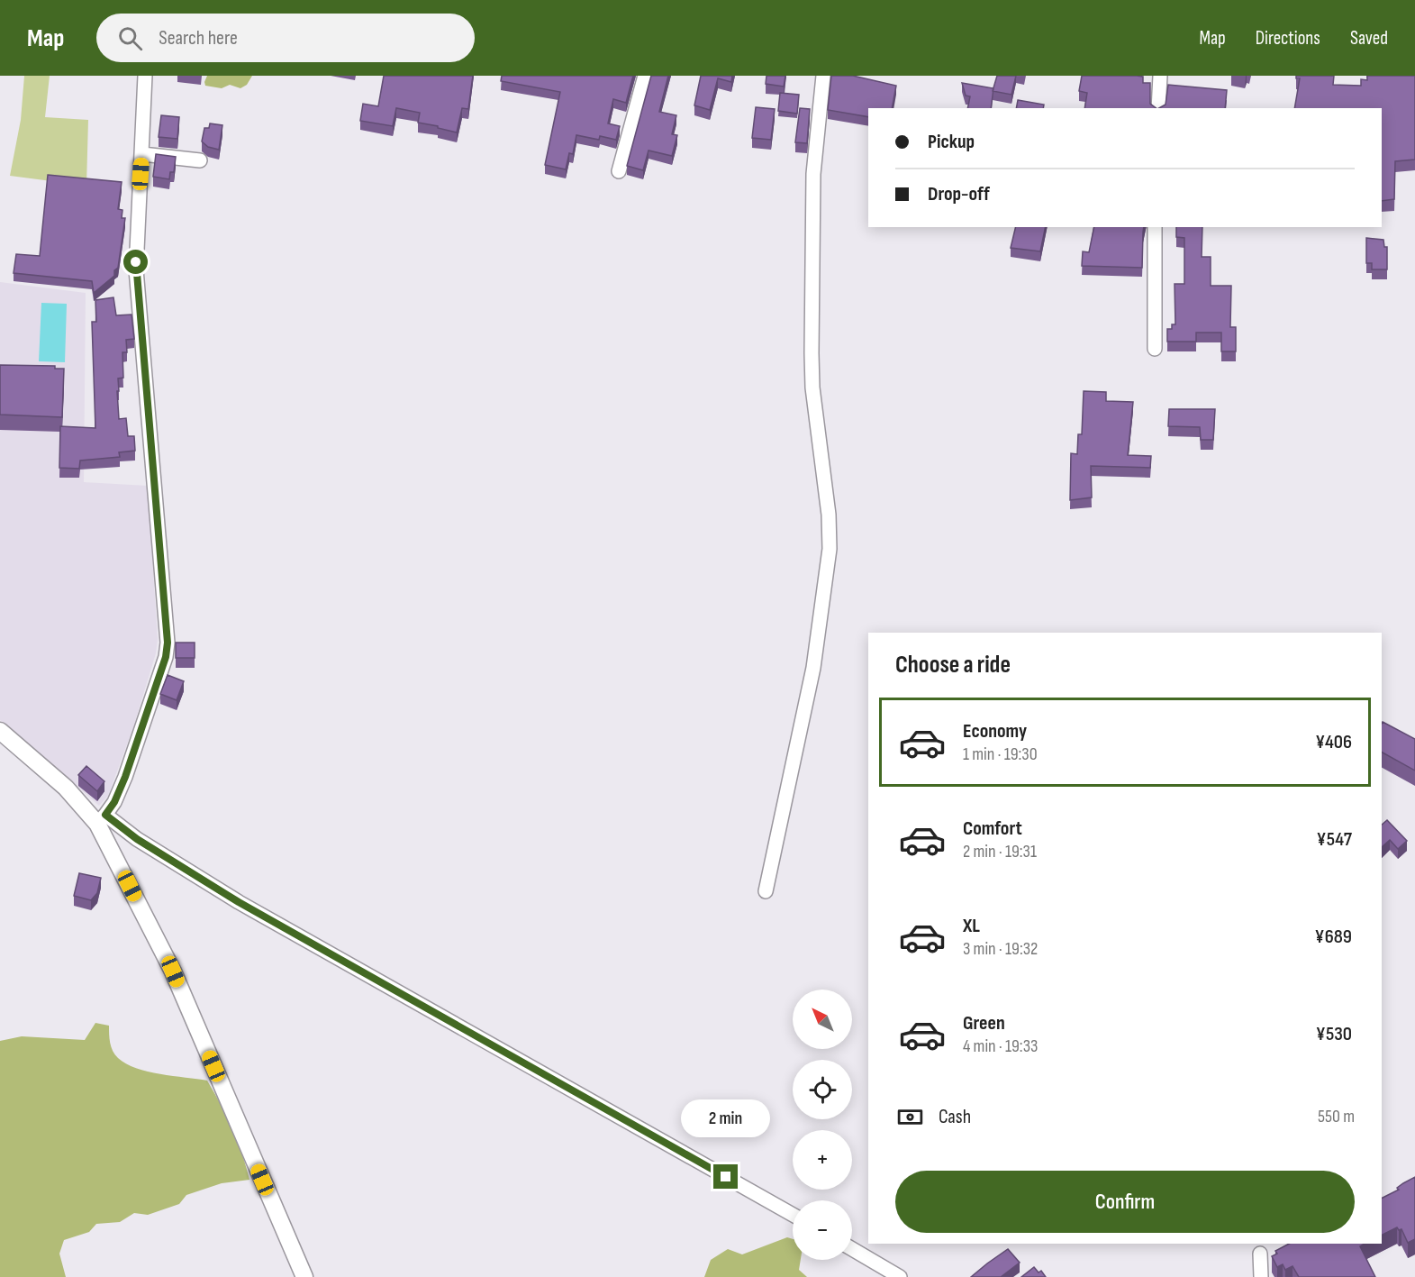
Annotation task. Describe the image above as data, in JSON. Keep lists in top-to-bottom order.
{
  "north": "top left",
  "page": {
    "header": "Map",
    "search": "Search here",
    "nav": ["Map", "Directions", "Saved"],
    "banner": ["Pickup", "Drop-off"],
    "heading": "Choose a ride",
    "list": [
      {
        "name": "Economy",
        "note": "1 min · 19:30",
        "value": "¥406"
      },
      {
        "name": "Comfort",
        "note": "2 min · 19:31",
        "value": "¥547"
      },
      {
        "name": "XL",
        "note": "3 min · 19:32",
        "value": "¥689"
      },
      {
        "name": "Green",
        "note": "4 min · 19:33",
        "value": "¥530"
      }
    ],
    "map_buttons": ["+", "−"],
    "pay": ["Cash", "550 m"],
    "bubble": "2 min",
    "buttons": "Confirm"
  }
}
